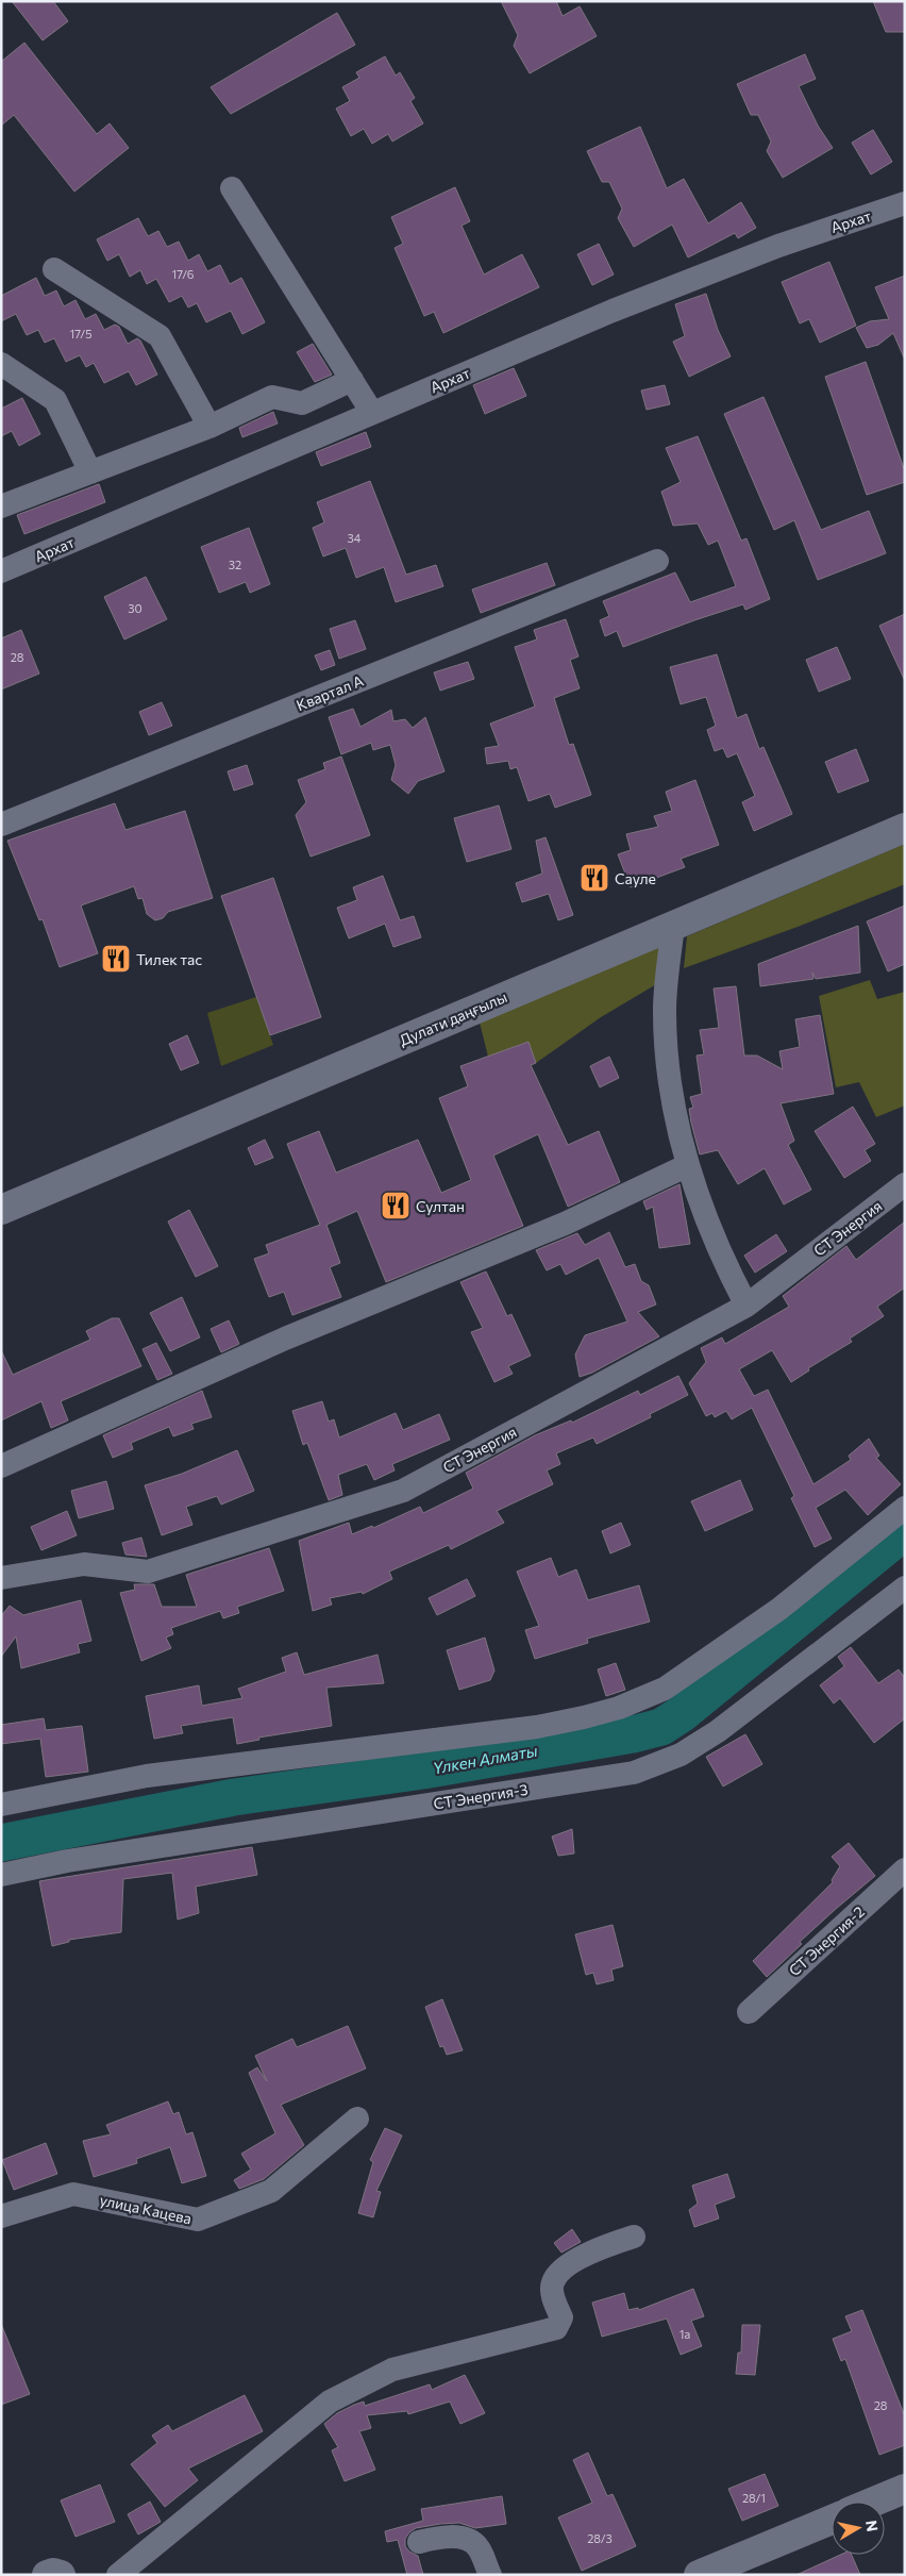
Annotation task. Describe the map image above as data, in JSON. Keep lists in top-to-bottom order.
{
  "streets": {
    "main road": ["Дулати даңғылы"],
    "street": [
      "Архат",
      "Квартал А",
      "СТ Энергия",
      "СТ Энергия-3",
      "СТ Энергия-2",
      "улица Кацева"
    ]
  },
  "water": ["Үлкен Алматы"],
  "places": {
    "restaurant": ["Сауле", "Тилек тас", "Султан"]
  },
  "house_numbers": [
    "17/6",
    "17/5",
    "34",
    "32",
    "30",
    "28",
    "1а",
    "28",
    "28/1",
    "28/3"
  ],
  "north": "right"
}
